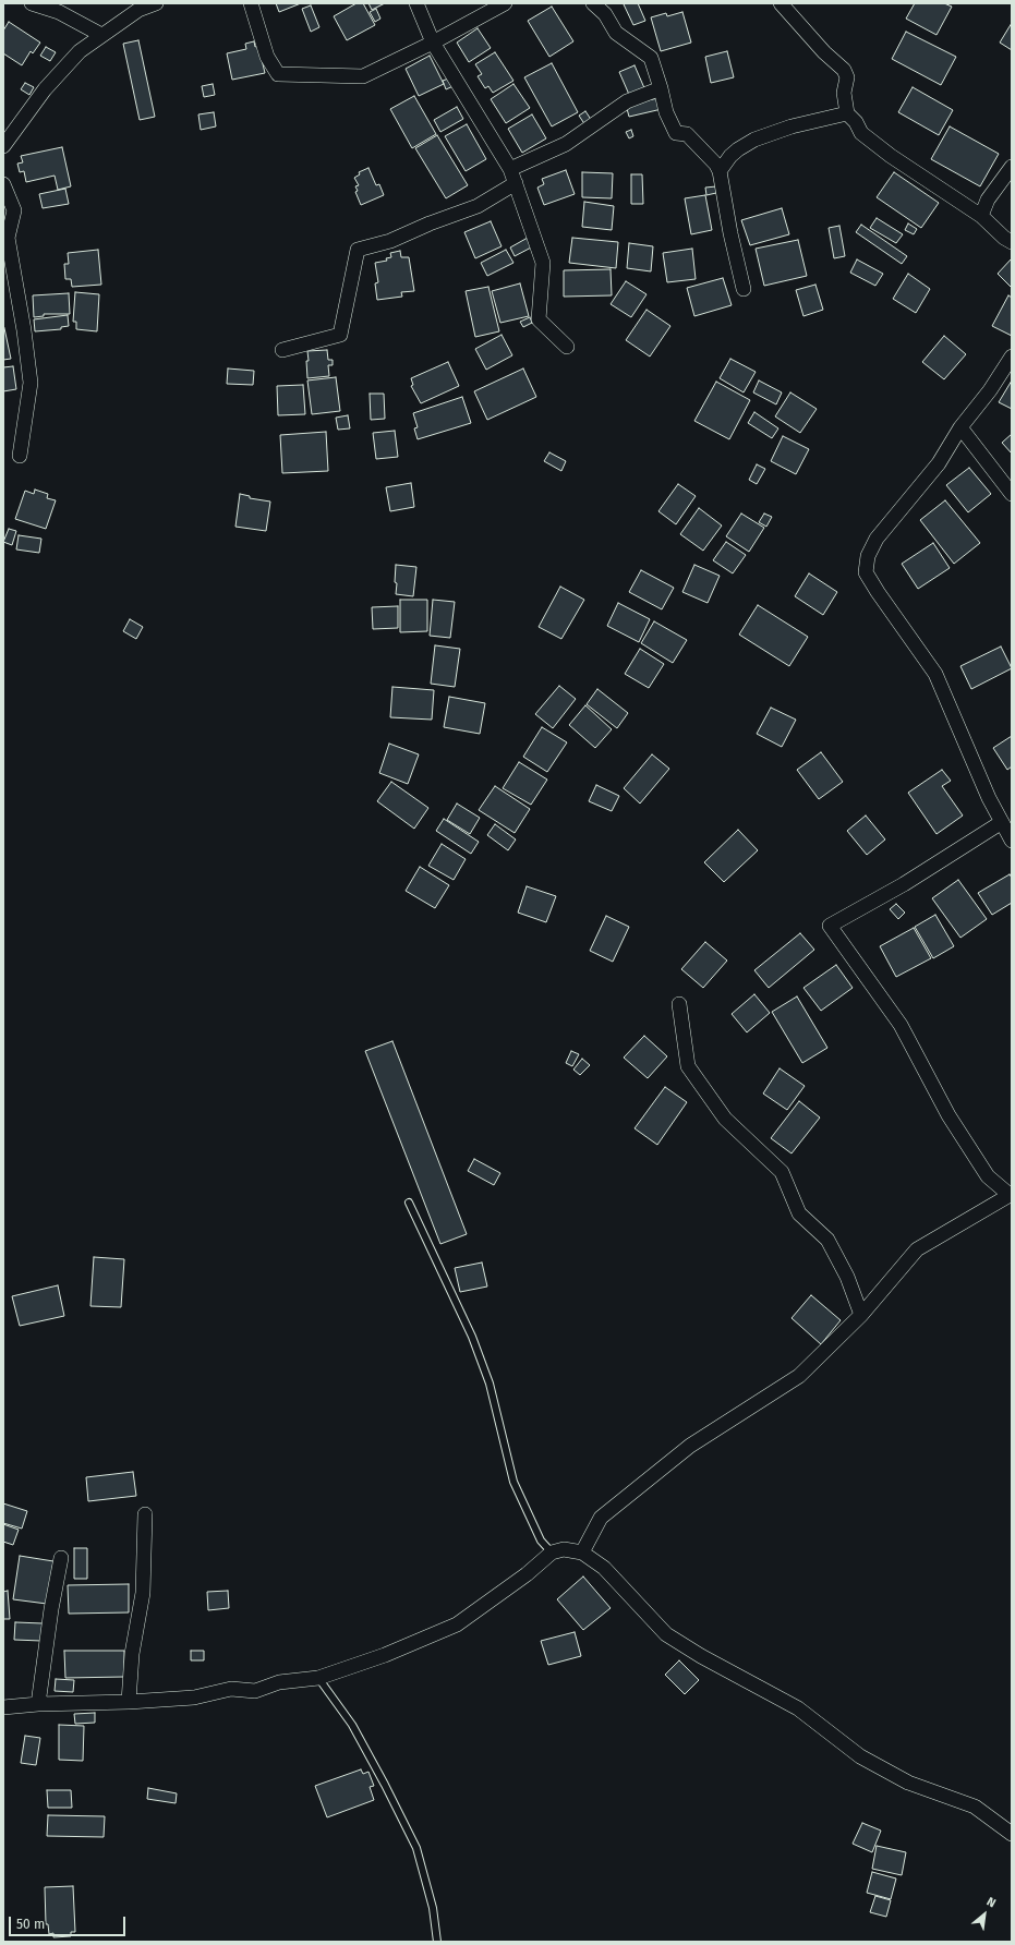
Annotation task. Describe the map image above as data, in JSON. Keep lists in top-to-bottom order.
{
  "scale_bar": "50 m",
  "north": "top right"
}
